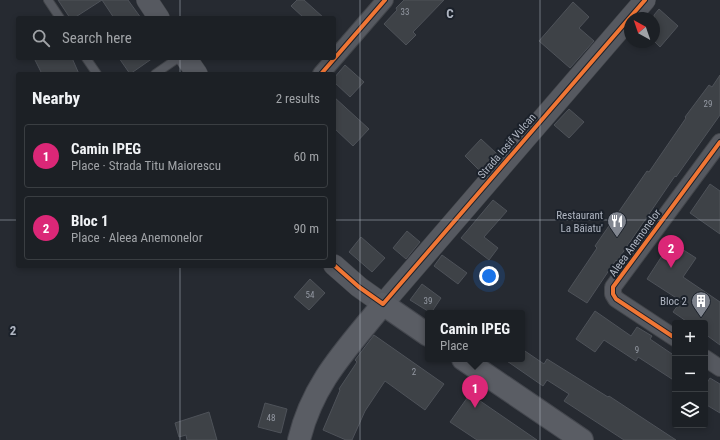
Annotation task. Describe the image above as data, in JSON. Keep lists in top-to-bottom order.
{
  "streets": {
    "main road": ["Strada Iosif Vulcan"],
    "street": ["Aleea Anemonelor"]
  },
  "places": {
    "restaurant": ["Restaurant La Băiatu'"],
    "building": ["Bloc 2"]
  },
  "house_numbers": [
    "33",
    "29",
    "54",
    "39",
    "9",
    "2",
    "48"
  ],
  "north": "top left",
  "page": {
    "search": "Search here",
    "heading": ["Nearby", "2 results"],
    "list": [
      {
        "mark": "1",
        "name": "Camin IPEG",
        "note": "Place · Strada Titu Maiorescu",
        "value": "60 m"
      },
      {
        "mark": "2",
        "name": "Bloc 1",
        "note": "Place · Aleea Anemonelor",
        "value": "90 m"
      }
    ],
    "pins": ["2", "1"],
    "popup": ["Camin IPEG", "Place"],
    "map_buttons": ["+", "−"]
  },
  "grid": {
    "columns": ["C"],
    "rows": ["2"]
  }
}
